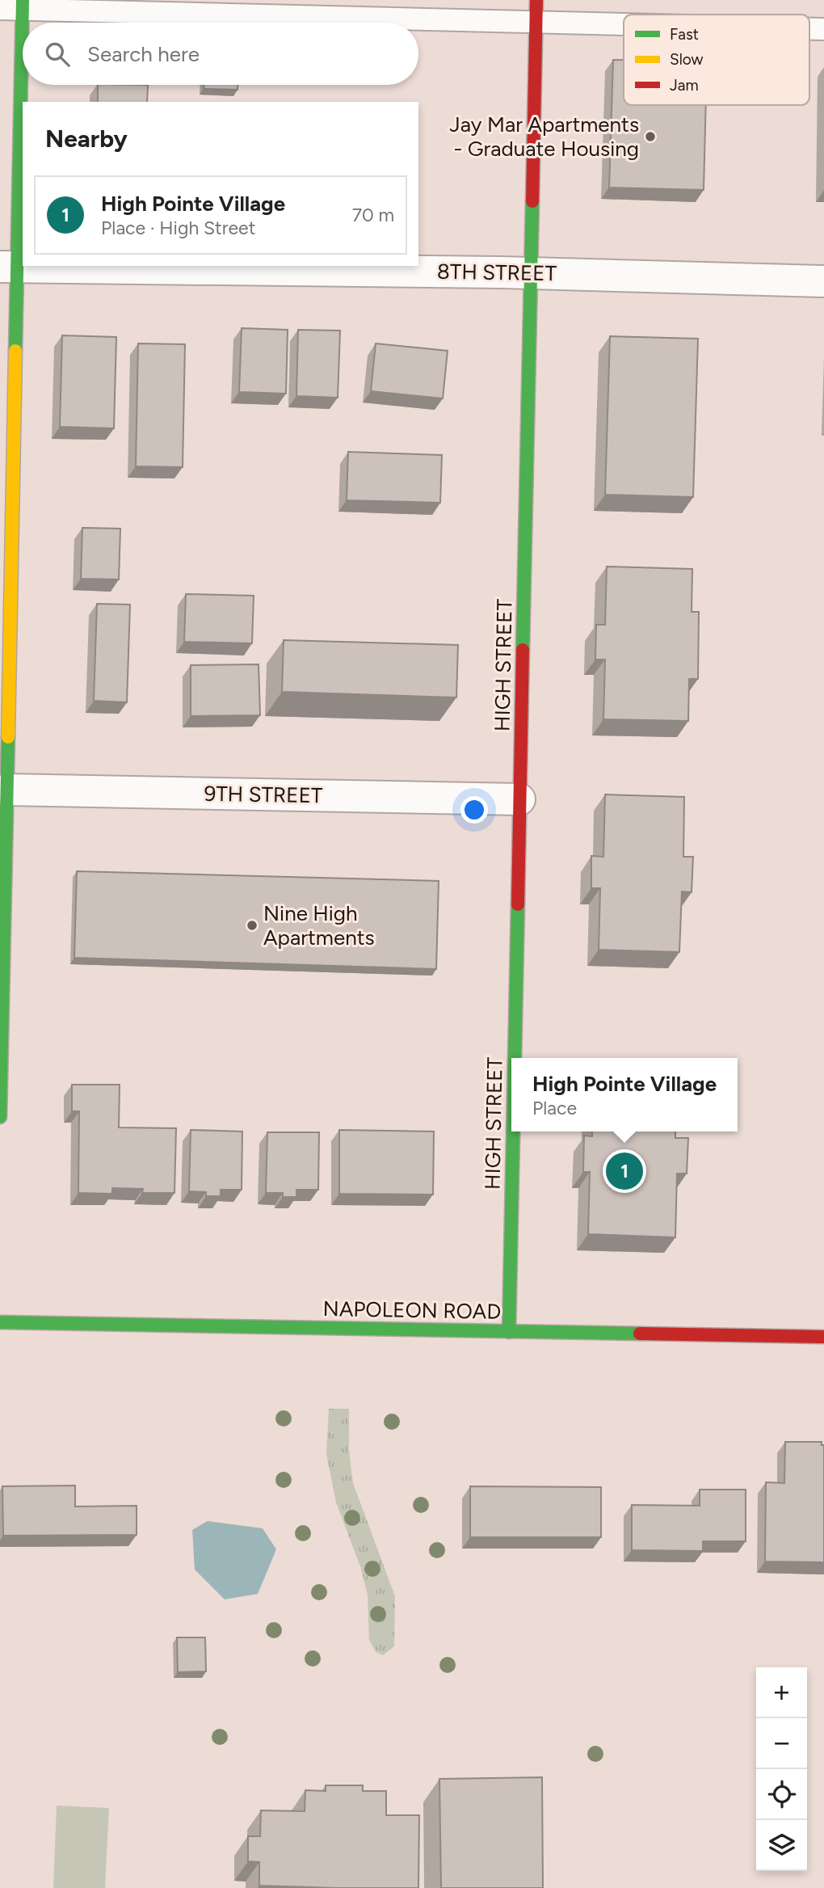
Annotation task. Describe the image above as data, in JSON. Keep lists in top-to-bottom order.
{
  "streets": {
    "street": [
      "8TH STREET",
      "HIGH STREET",
      "9TH STREET",
      "NAPOLEON ROAD"
    ]
  },
  "crossings": [
    ["8TH STREET", "HIGH STREET"],
    ["HIGH STREET", "9TH STREET"],
    ["HIGH STREET", "NAPOLEON ROAD"]
  ],
  "places": ["Jay Mar Apartments - Graduate Housing", "Nine High Apartments"],
  "legend": ["Fast", "Slow", "Jam"],
  "page": {
    "search": "Search here",
    "heading": "Nearby",
    "list": [
      {
        "mark": "1",
        "name": "High Pointe Village",
        "note": "Place · High Street",
        "value": "70 m"
      }
    ],
    "popup": ["High Pointe Village", "Place"],
    "pins": "1",
    "map_buttons": ["+", "−"]
  }
}
